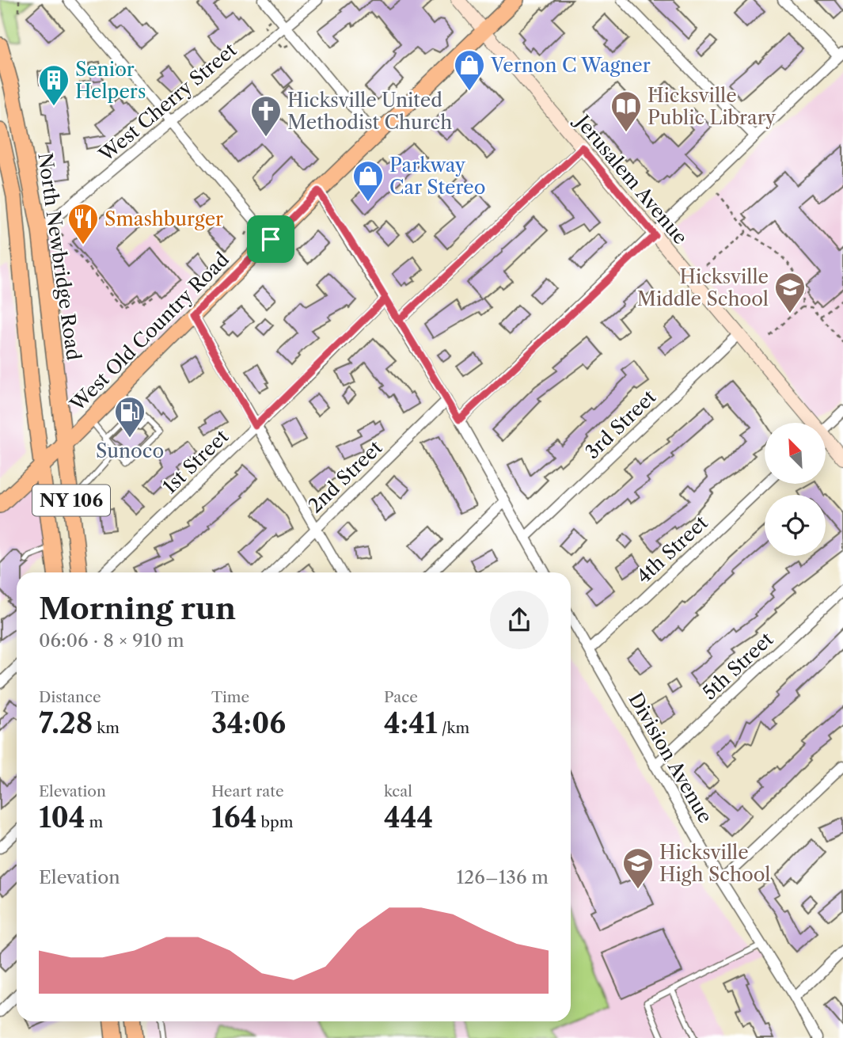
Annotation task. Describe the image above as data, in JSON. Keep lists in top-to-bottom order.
{
  "streets": {
    "main road": [
      "Jerusalem Avenue",
      "North Newbridge Road",
      "West Old Country Road",
      "NY 106"
    ],
    "street": [
      "West Cherry Street",
      "3rd Street",
      "1st Street",
      "2nd Street",
      "4th Street",
      "5th Street",
      "Division Avenue"
    ]
  },
  "crossings": [
    ["West Cherry Street", "North Newbridge Road"],
    ["Jerusalem Avenue", "West Old Country Road"],
    ["Jerusalem Avenue", "3rd Street"],
    ["North Newbridge Road", "West Old Country Road"],
    ["North Newbridge Road", "NY 106"],
    ["West Old Country Road", "NY 106"],
    ["4th Street", "Division Avenue"],
    ["5th Street", "Division Avenue"]
  ],
  "places": {
    "shop": ["Vernon C Wagner", "Parkway Car Stereo"],
    "building": ["Senior Helpers"],
    "library": ["Hicksville Public Library"],
    "church": ["Hicksville United Methodist Church"],
    "restaurant": ["Smashburger"],
    "school or university": ["Hicksville Middle School", "Hicksville High School"],
    "fuel station": ["Sunoco"]
  },
  "north": "top left",
  "page": {
    "heading": ["Morning run", "06:06 · 8 × 910 m"],
    "stats": [
      ["Distance", "7.28 km"],
      ["Time", "34:06"],
      ["Pace", "4:41 /km"],
      ["Elevation", "104 m"],
      ["Heart rate", "164 bpm"],
      ["kcal", "444"]
    ],
    "chart": ["Elevation", "126–136 m"]
  }
}
